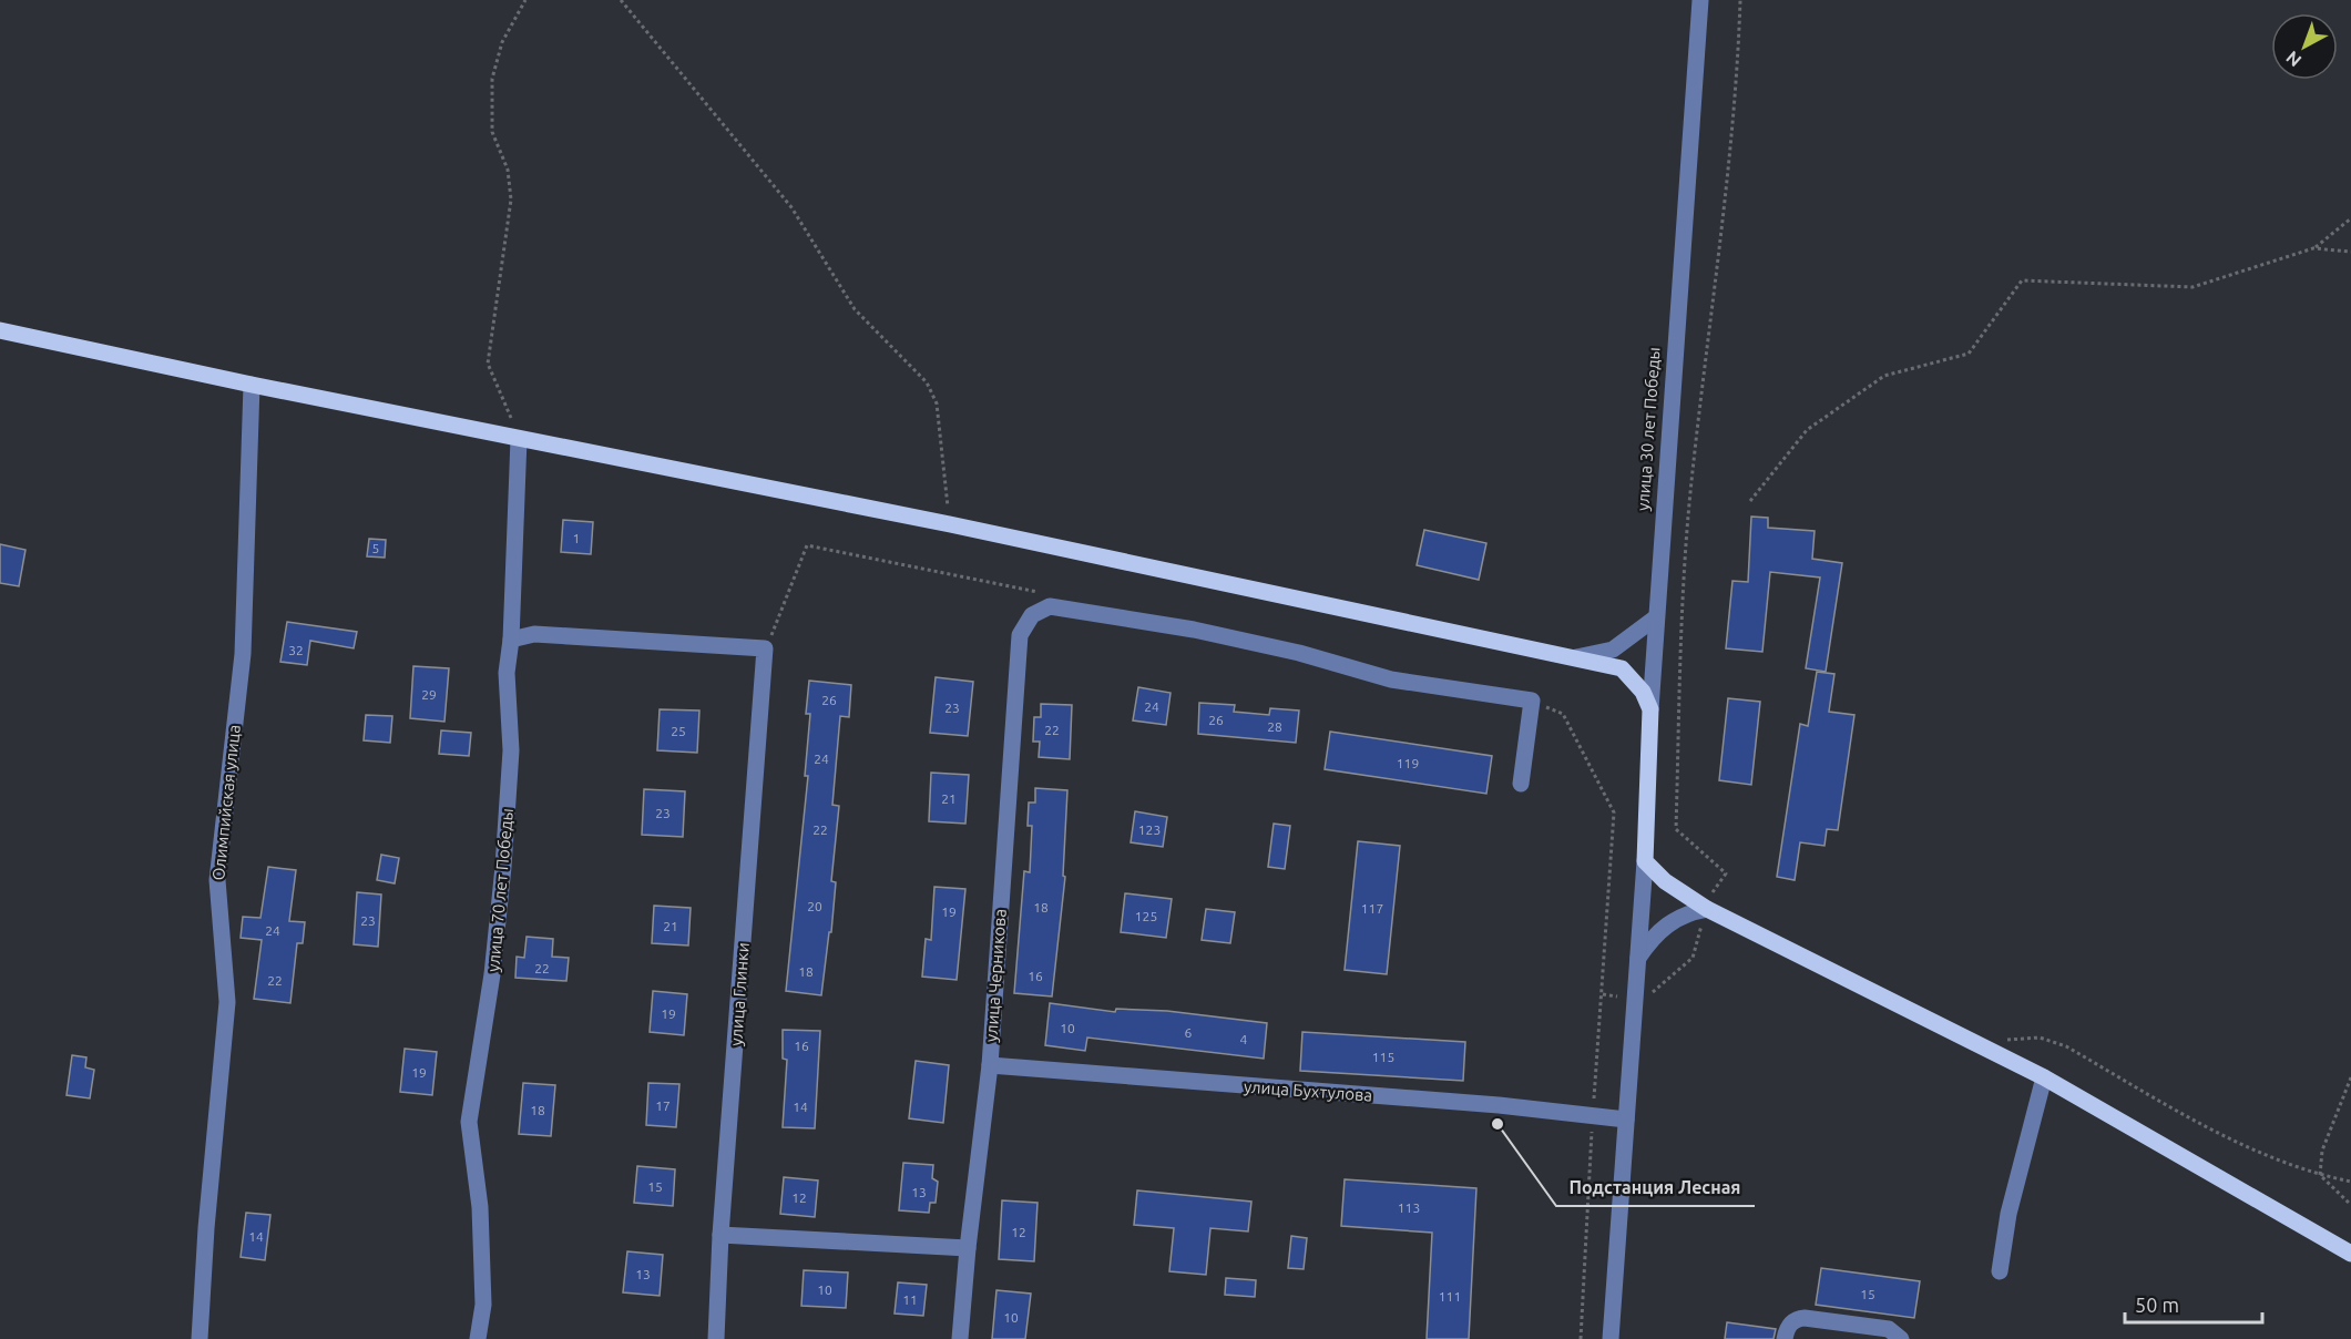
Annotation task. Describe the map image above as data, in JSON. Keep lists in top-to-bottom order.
{
  "streets": {
    "main road": ["улица 30 лет Победы"],
    "street": [
      "Олимпийская улица",
      "улица 70 лет Победы",
      "улица Черникова",
      "улица Глинки",
      "улица Бухтулова"
    ]
  },
  "crossings": [
    ["улица 70 лет Победы", "улица Глинки"],
    ["улица Черникова", "улица Бухтулова"]
  ],
  "places": ["Подстанция Лесная"],
  "house_numbers": [
    "1",
    "5",
    "32",
    "29",
    "26",
    "24",
    "23",
    "26",
    "28",
    "22",
    "25",
    "24",
    "119",
    "21",
    "23",
    "22",
    "123",
    "20",
    "18",
    "117",
    "19",
    "125",
    "23",
    "21",
    "24",
    "22",
    "18",
    "16",
    "22",
    "19",
    "10",
    "6",
    "4",
    "16",
    "115",
    "19",
    "17",
    "14",
    "18",
    "15",
    "13",
    "12",
    "113",
    "12",
    "14",
    "13",
    "10",
    "15",
    "111",
    "11",
    "10"
  ],
  "scale_bar": "50 m",
  "north": "bottom left"
}
